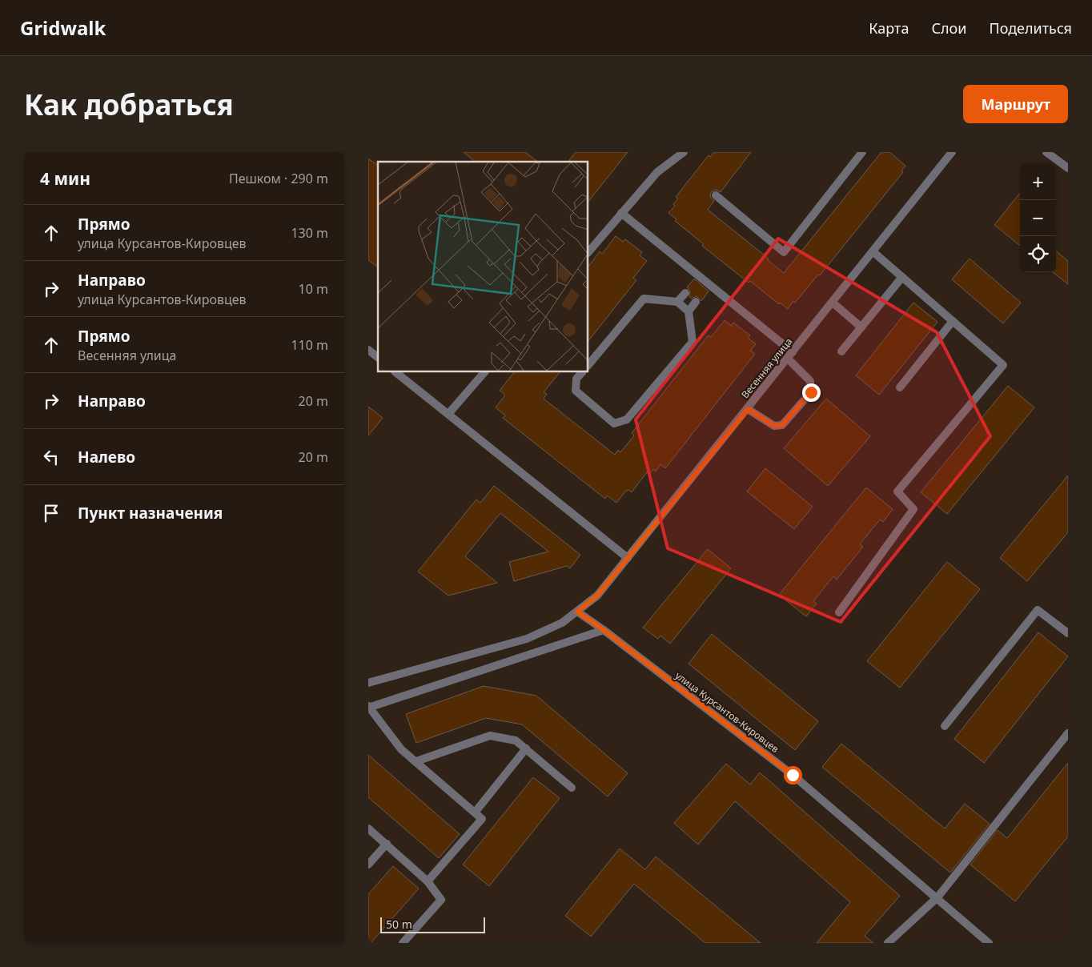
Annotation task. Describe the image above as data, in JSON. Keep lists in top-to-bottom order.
{
  "streets": {
    "street": ["Весенняя улица", "улица Курсантов-Кировцев"]
  },
  "crossings": [
    ["Весенняя улица", "улица Курсантов-Кировцев"]
  ],
  "scale_bar": "50 m",
  "page": {
    "header": "Gridwalk",
    "nav": ["Карта", "Слои", "Поделиться"],
    "buttons": "Маршрут",
    "title": "Как добраться",
    "heading": ["4 мин", "Пешком · 290 m"],
    "map_buttons": ["+", "−"],
    "list": [
      ["Прямо", "улица Курсантов-Кировцев", "130 m"],
      ["Направо", "улица Курсантов-Кировцев", "10 m"],
      ["Прямо", "Весенняя улица", "110 m"],
      ["Направо", "20 m"],
      ["Налево", "20 m"],
      "Пункт назначения"
    ],
    "scale": "50 m"
  }
}
